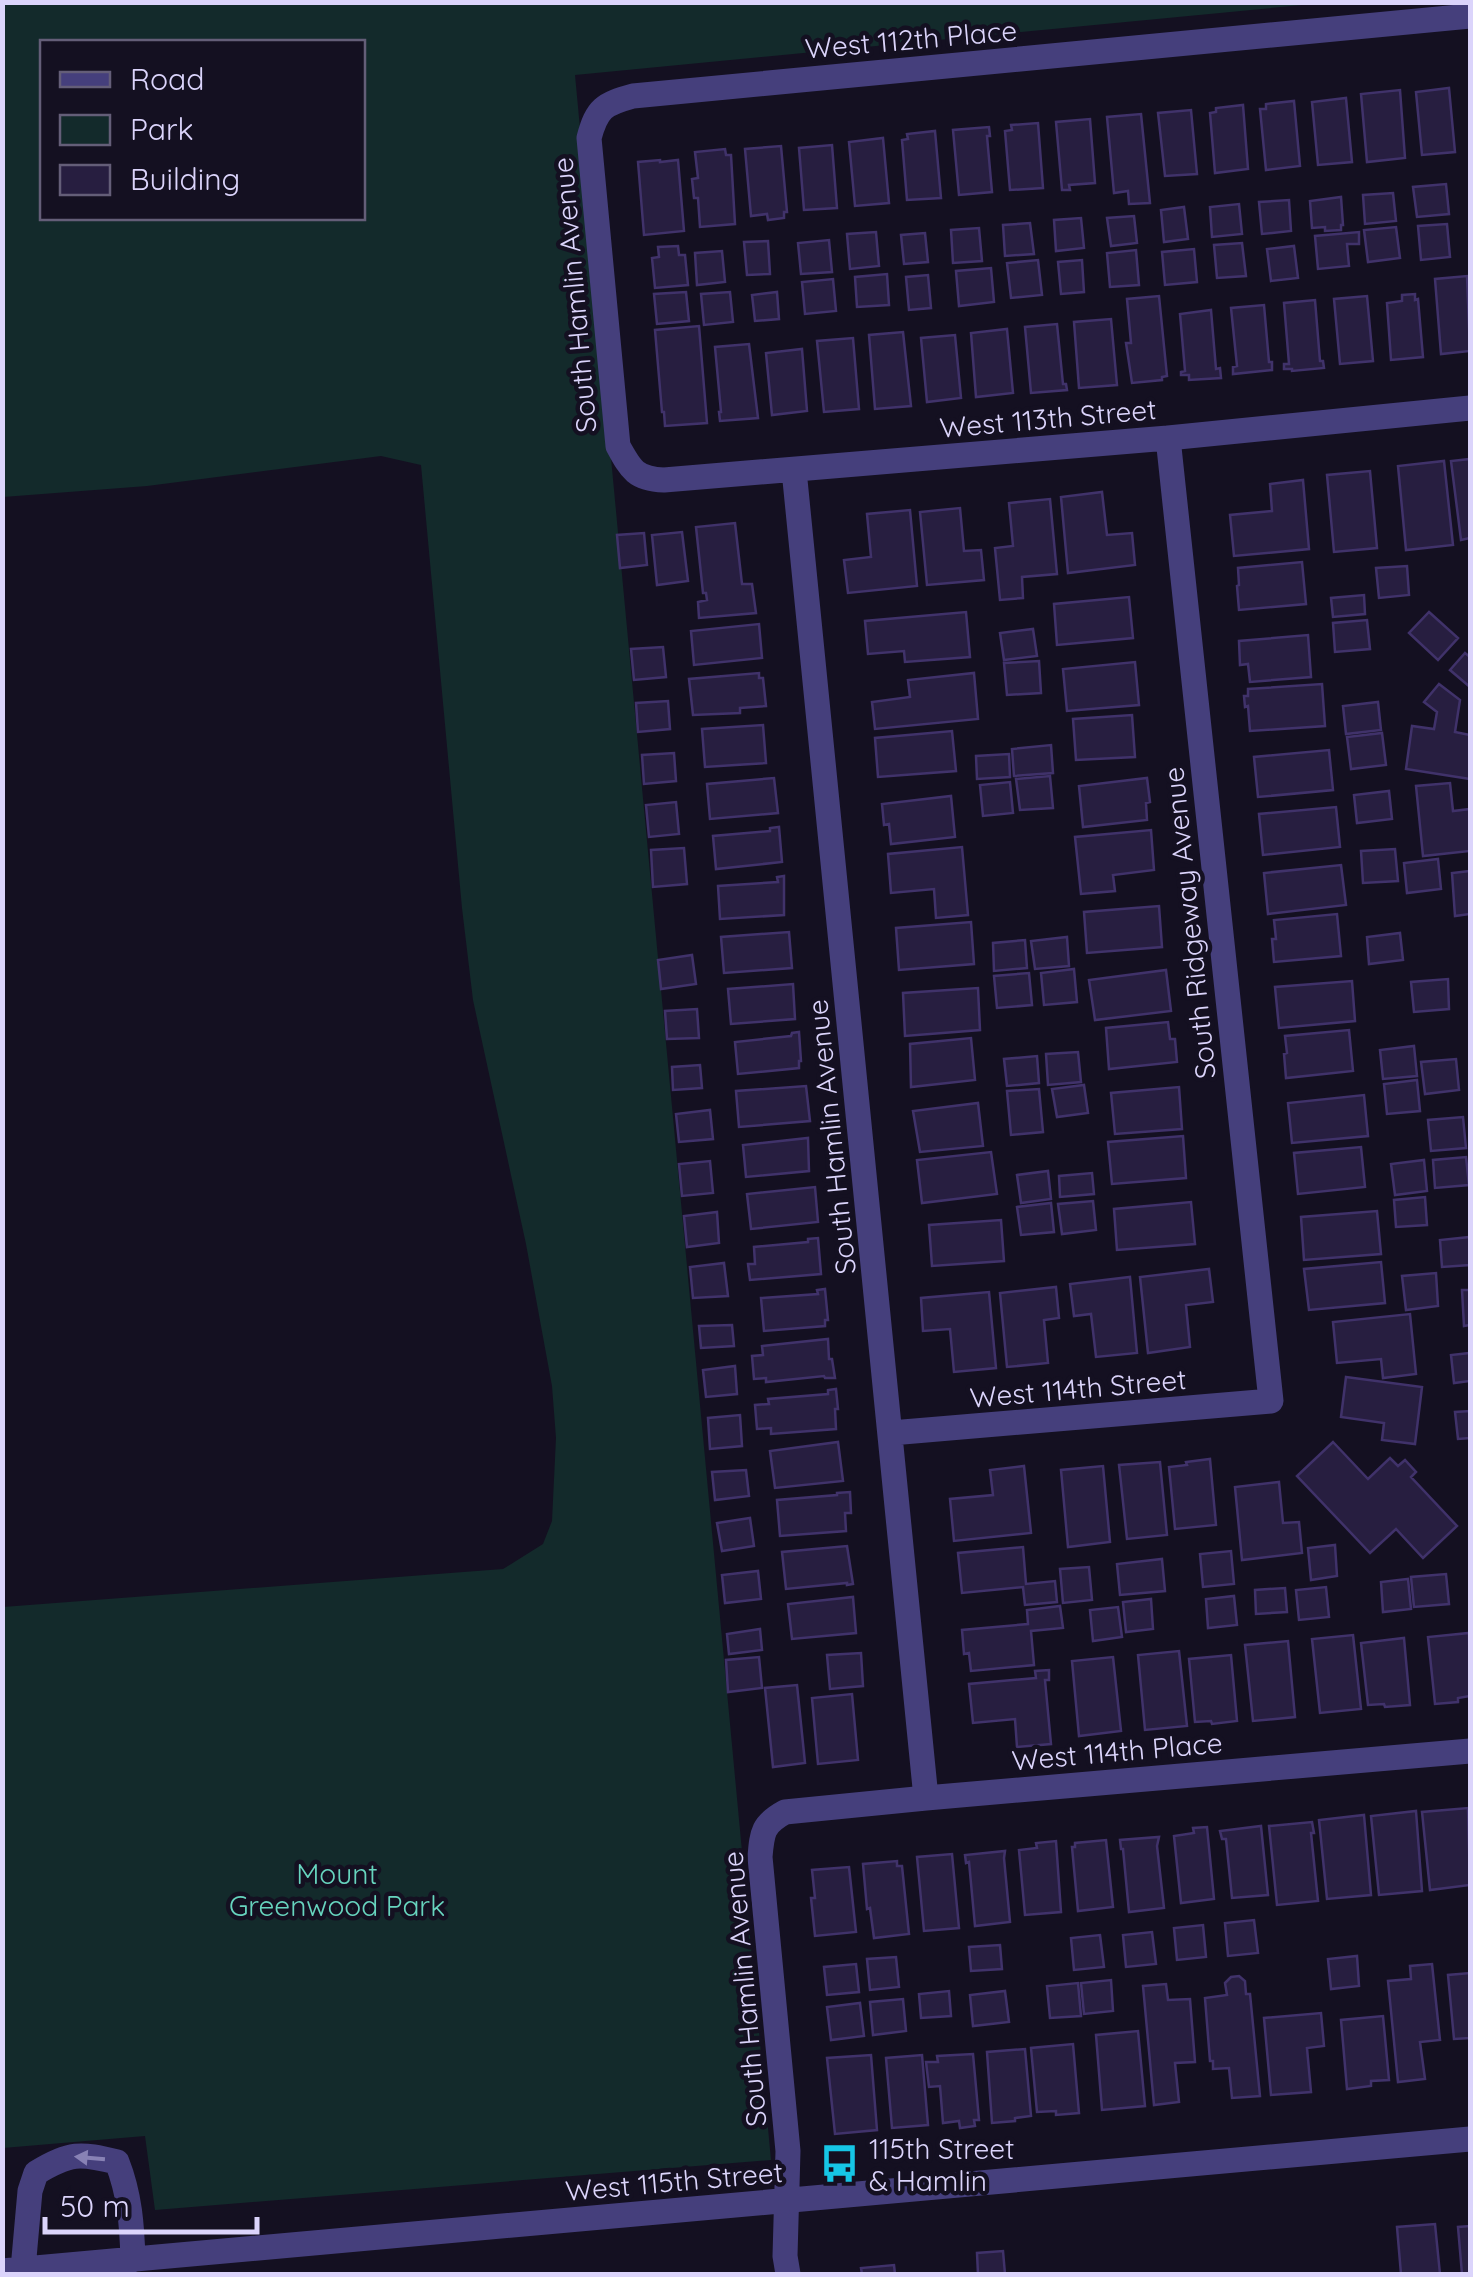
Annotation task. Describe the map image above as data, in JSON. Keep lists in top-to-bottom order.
{
  "streets": {
    "street": [
      "West 112th Place",
      "South Hamlin Avenue",
      "West 113th Street",
      "South Ridgeway Avenue",
      "West 114th Street",
      "West 114th Place",
      "West 115th Street"
    ]
  },
  "crossings": [
    ["West 112th Place", "South Hamlin Avenue"],
    ["South Hamlin Avenue", "West 113th Street"],
    ["South Hamlin Avenue", "West 114th Street"],
    ["South Hamlin Avenue", "West 114th Place"],
    ["South Hamlin Avenue", "West 115th Street"],
    ["West 113th Street", "South Ridgeway Avenue"],
    ["South Ridgeway Avenue", "West 114th Street"]
  ],
  "parks": ["Mount Greenwood Park"],
  "places": {
    "bus stop": ["115th Street & Hamlin"]
  },
  "legend": ["Road", "Park", "Building"],
  "scale_bar": "50 m"
}
